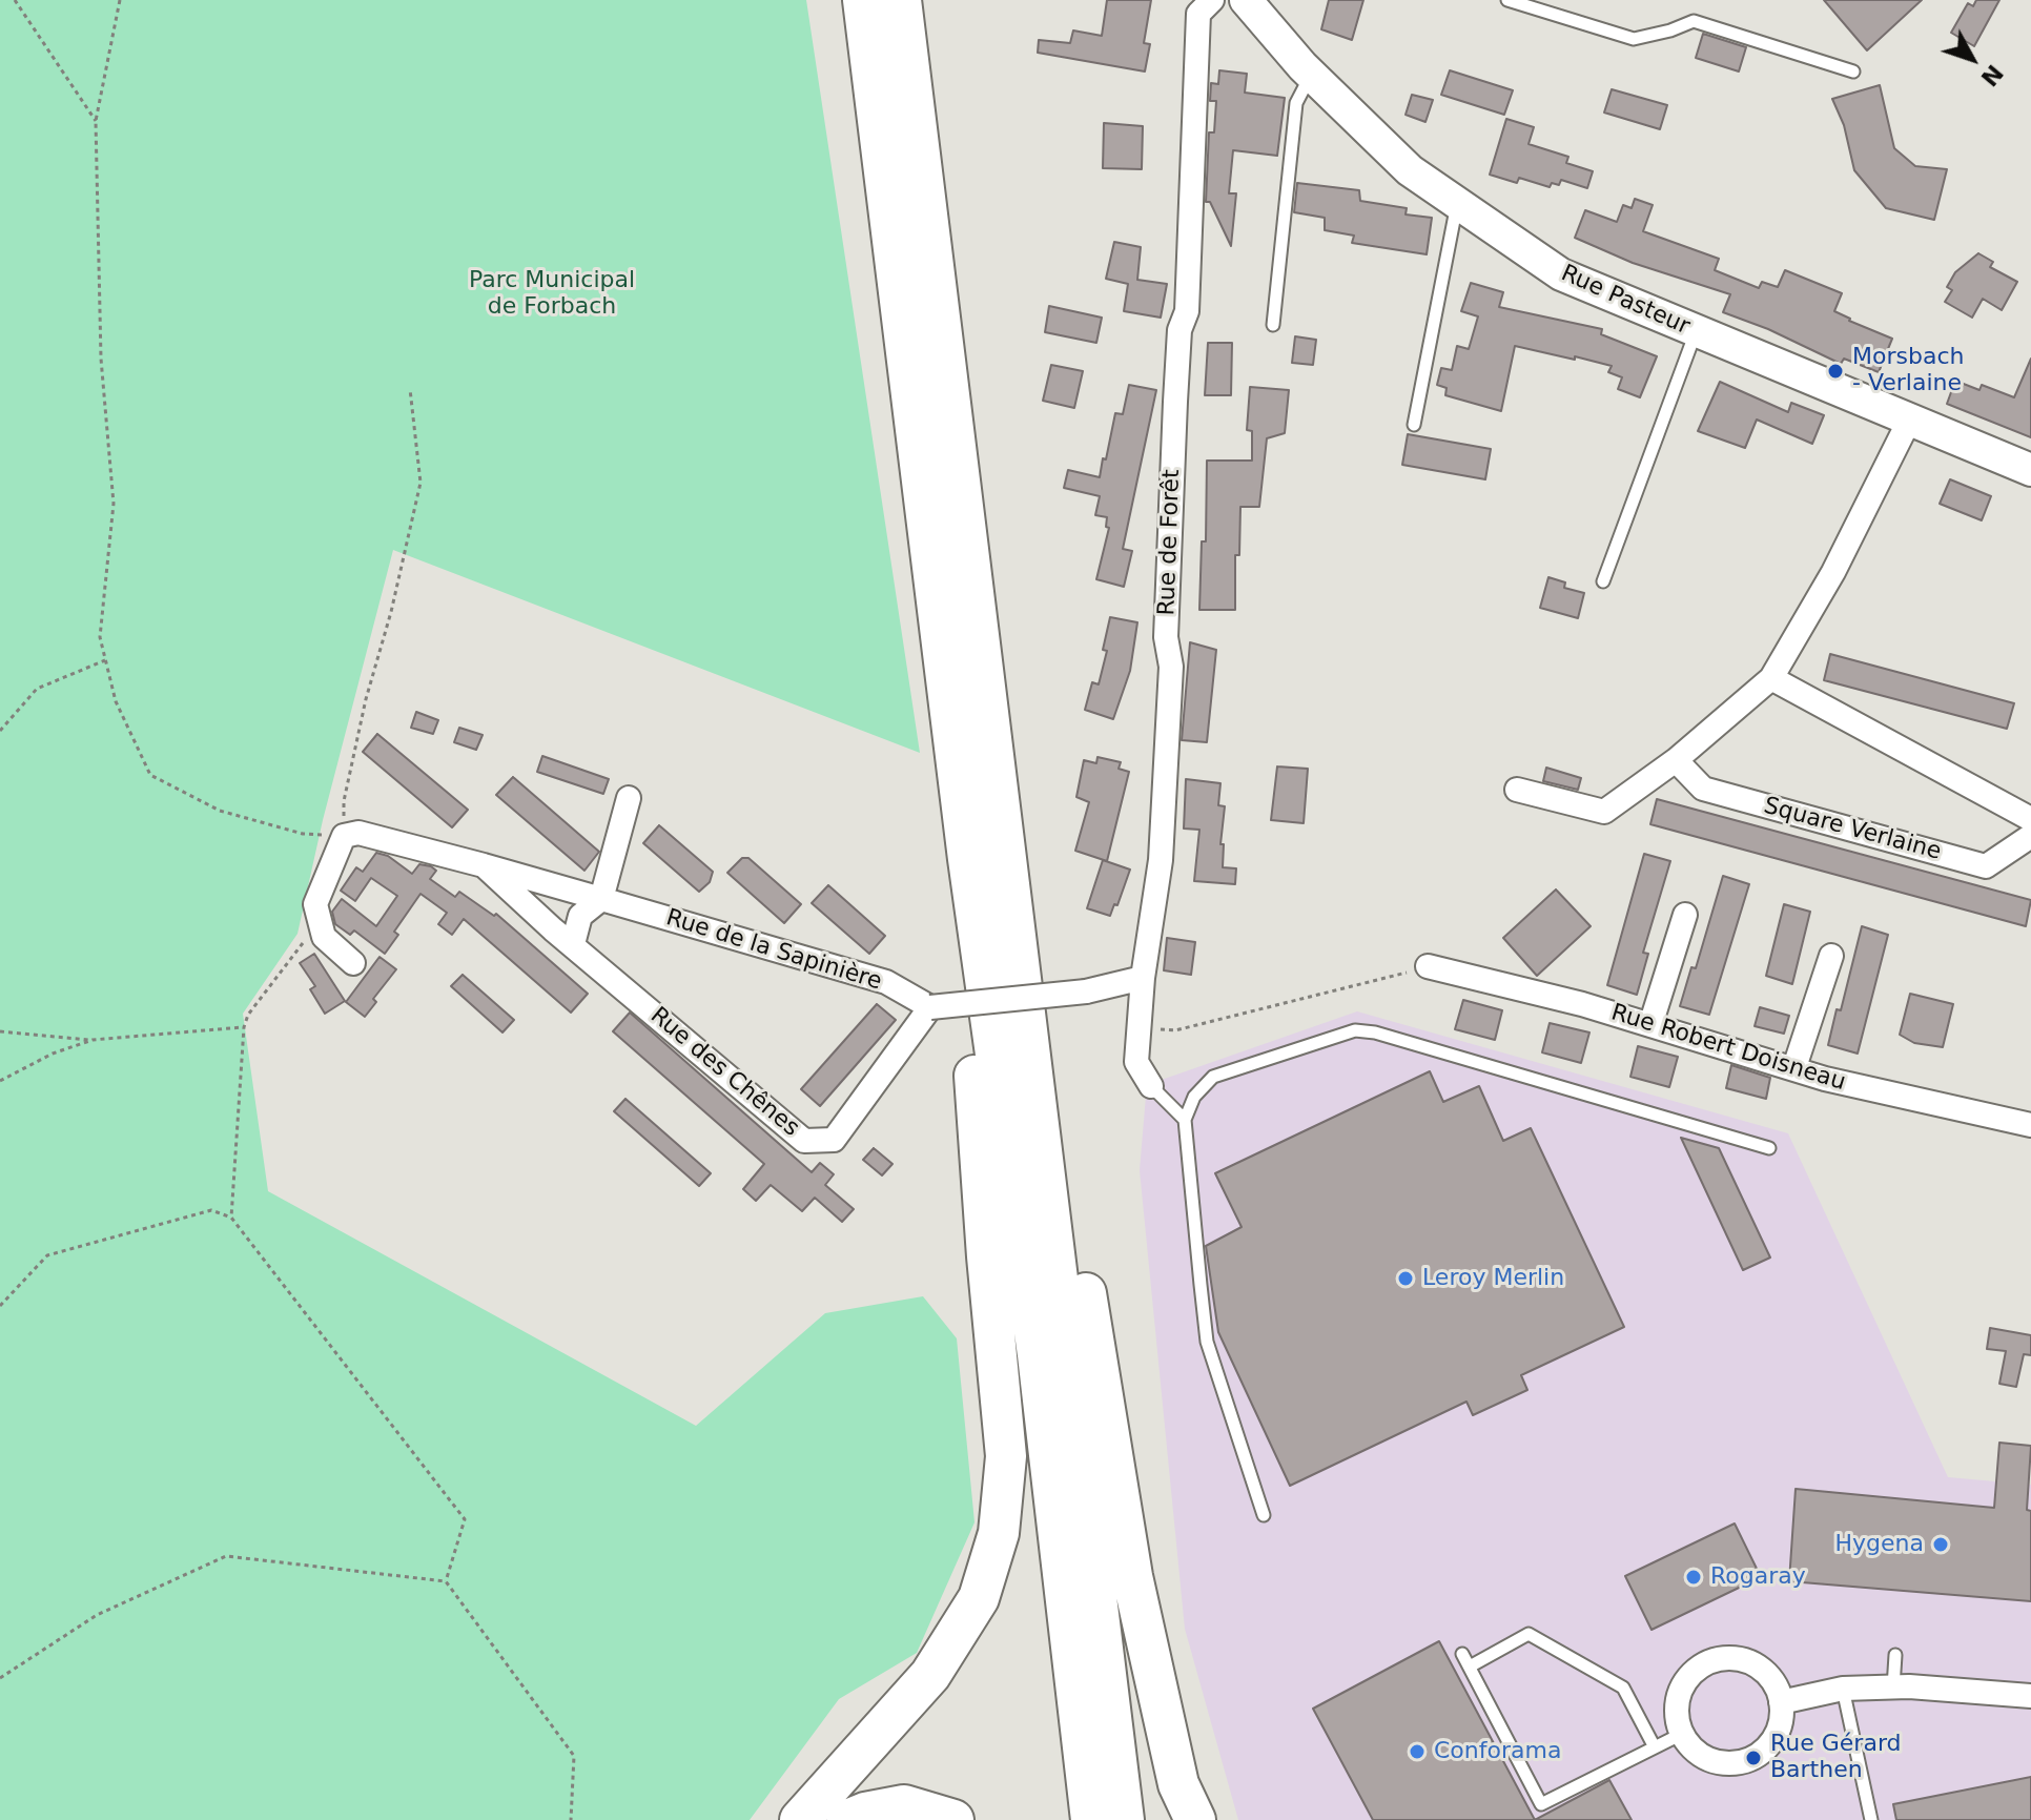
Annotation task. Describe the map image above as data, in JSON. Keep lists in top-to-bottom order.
{
  "streets": {
    "main road": ["Rue Pasteur"],
    "street": [
      "Rue de Forêt",
      "Square Verlaine",
      "Rue de la Sapinière",
      "Rue Robert Doisneau",
      "Rue des Chênes"
    ]
  },
  "crossings": [
    ["Rue de la Sapinière", "Rue des Chênes"]
  ],
  "parks": ["Parc Municipal de Forbach"],
  "places": [
    "Morsbach - Verlaine",
    "Leroy Merlin",
    "Hygena",
    "Rogaray",
    "Conforama",
    "Rue Gérard Barthen"
  ],
  "north": "bottom right"
}
